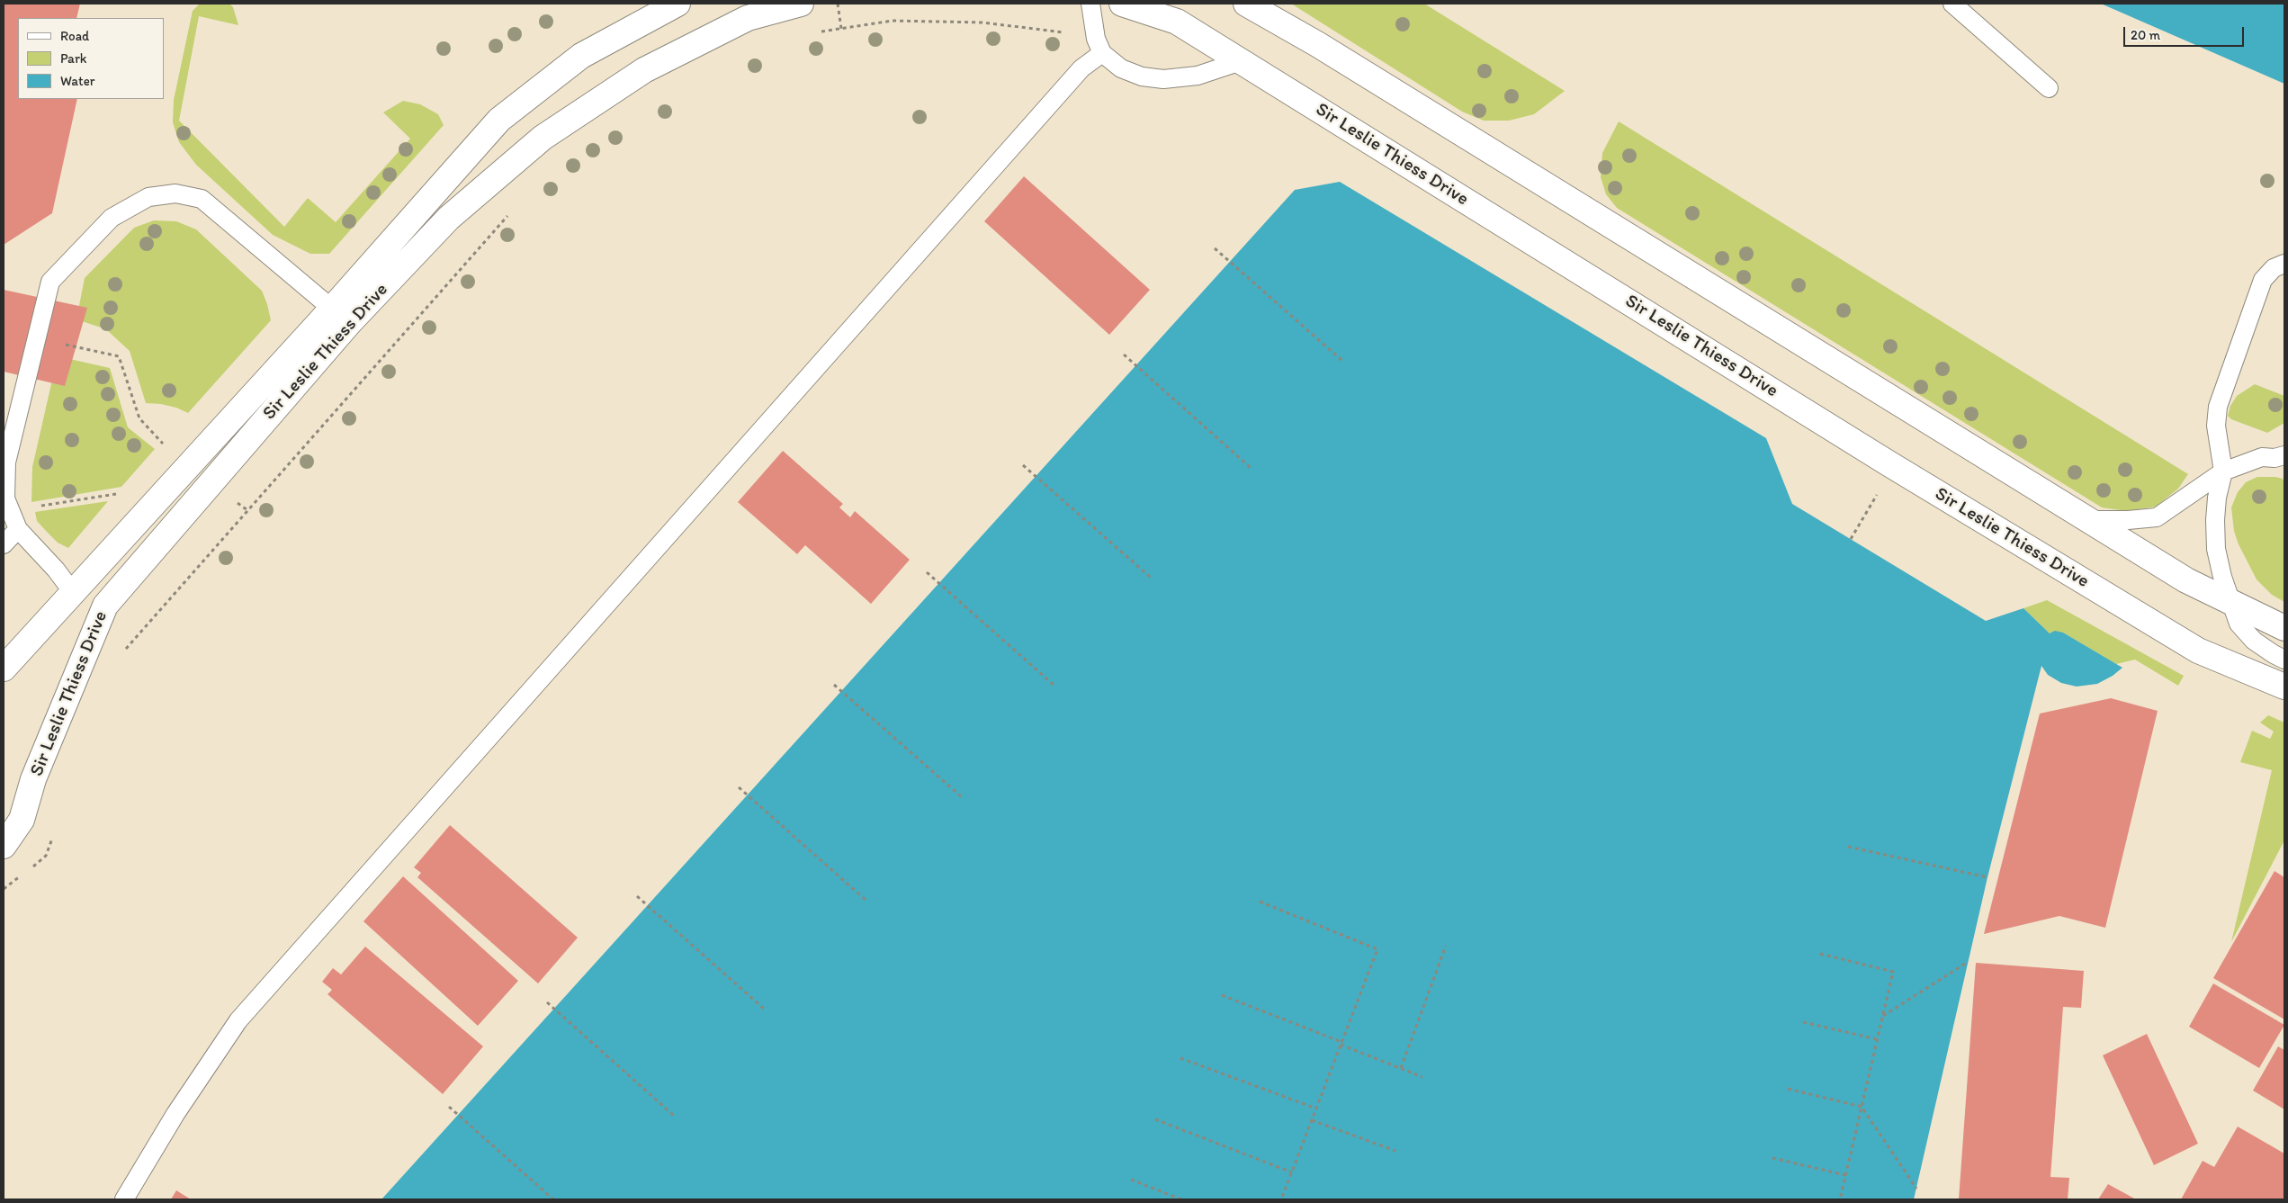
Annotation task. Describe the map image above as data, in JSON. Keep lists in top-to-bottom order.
{
  "streets": {
    "street": ["Sir Leslie Thiess Drive"]
  },
  "legend": ["Road", "Park", "Water"],
  "scale_bar": "20 m"
}
